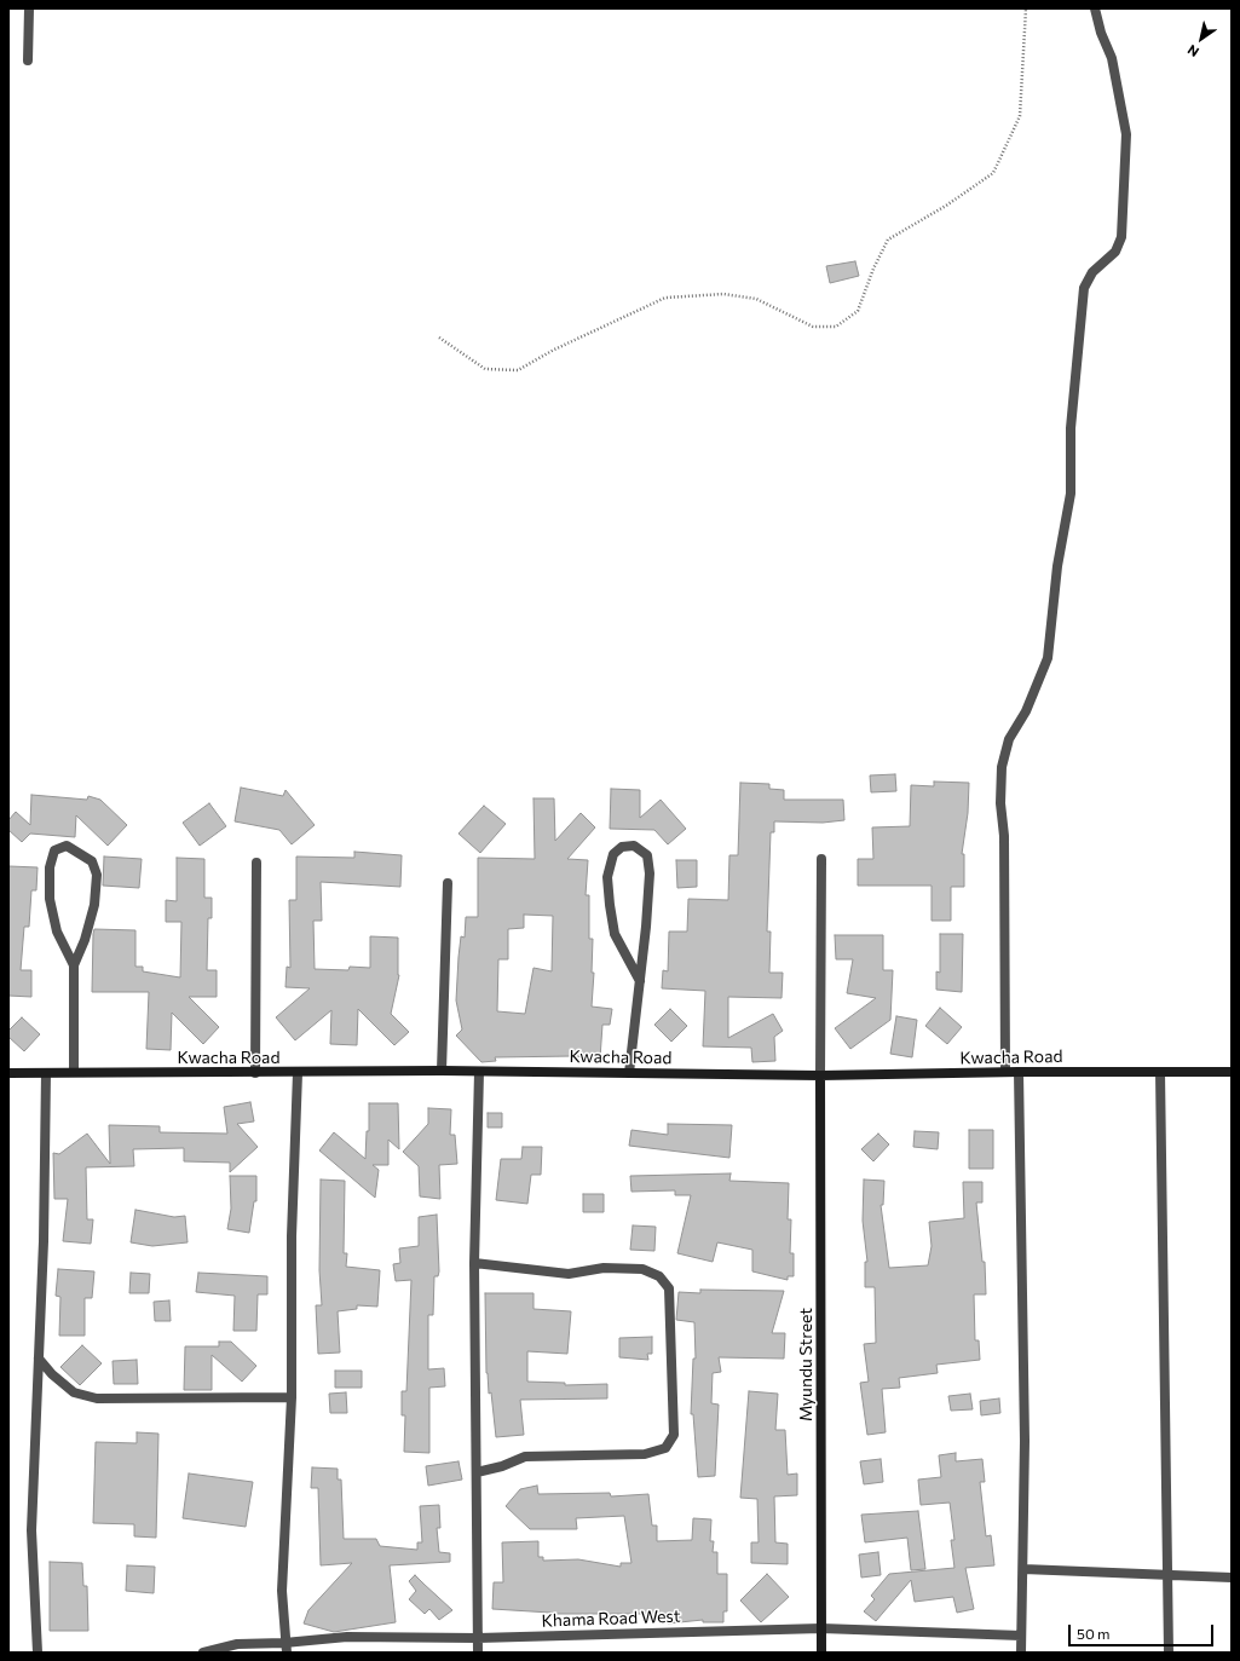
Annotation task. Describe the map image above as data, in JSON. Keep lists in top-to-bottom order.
{
  "streets": {
    "main road": ["Kwacha Road", "Myundu Street"],
    "street": ["Khama Road West"]
  },
  "crossings": [
    ["Kwacha Road", "Myundu Street"],
    ["Myundu Street", "Khama Road West"]
  ],
  "scale_bar": "50 m",
  "north": "bottom left"
}
